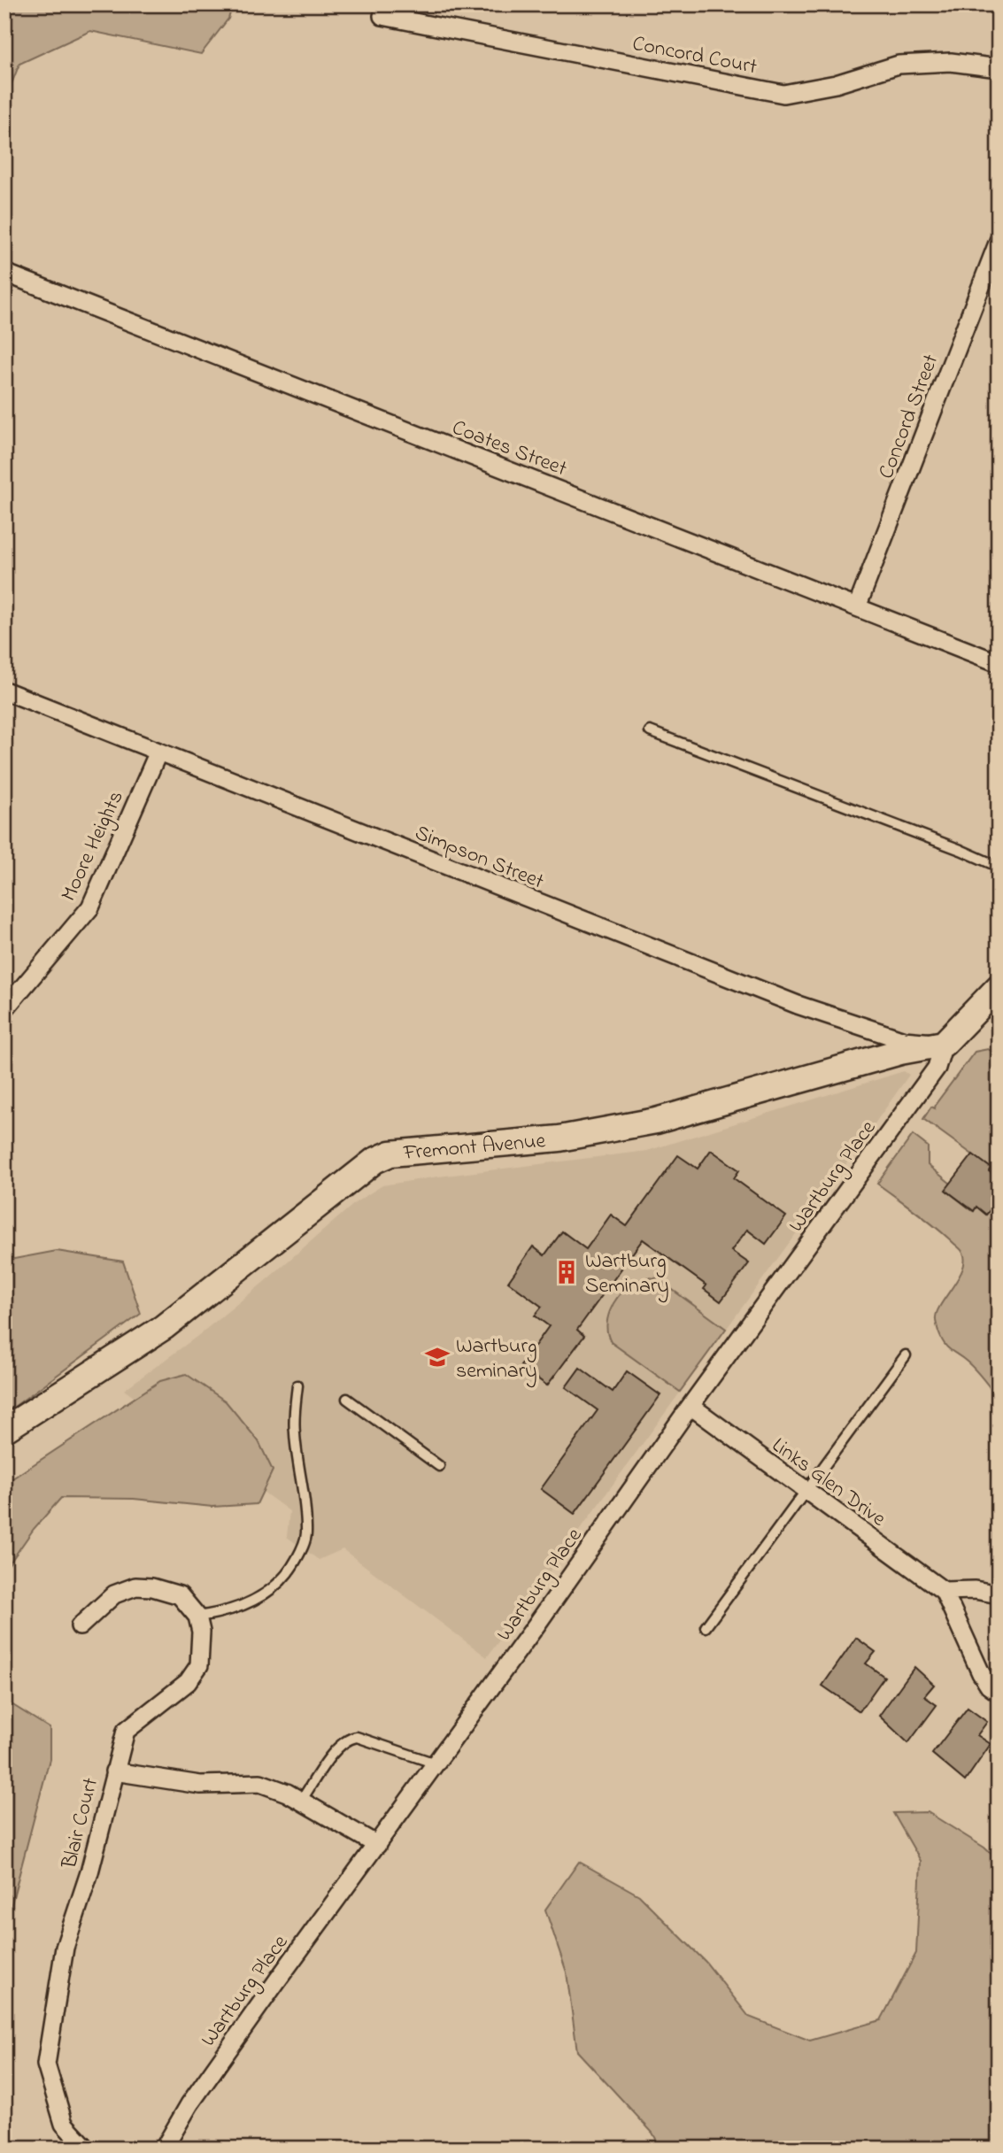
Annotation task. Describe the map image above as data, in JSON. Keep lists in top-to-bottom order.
{
  "streets": {
    "main road": ["Fremont Avenue"],
    "street": [
      "Concord Court",
      "Concord Street",
      "Coates Street",
      "Moore Heights",
      "Simpson Street",
      "Wartburg Place",
      "Links Glen Drive",
      "Blair Court"
    ]
  },
  "crossings": [
    ["Concord Street", "Coates Street"],
    ["Moore Heights", "Simpson Street"],
    ["Simpson Street", "Fremont Avenue"],
    ["Simpson Street", "Wartburg Place"],
    ["Fremont Avenue", "Wartburg Place"],
    ["Wartburg Place", "Links Glen Drive"],
    ["Wartburg Place", "Blair Court"]
  ],
  "places": {
    "building": ["Wartburg Seminary"],
    "school or university": ["Wartburg seminary"]
  }
}
